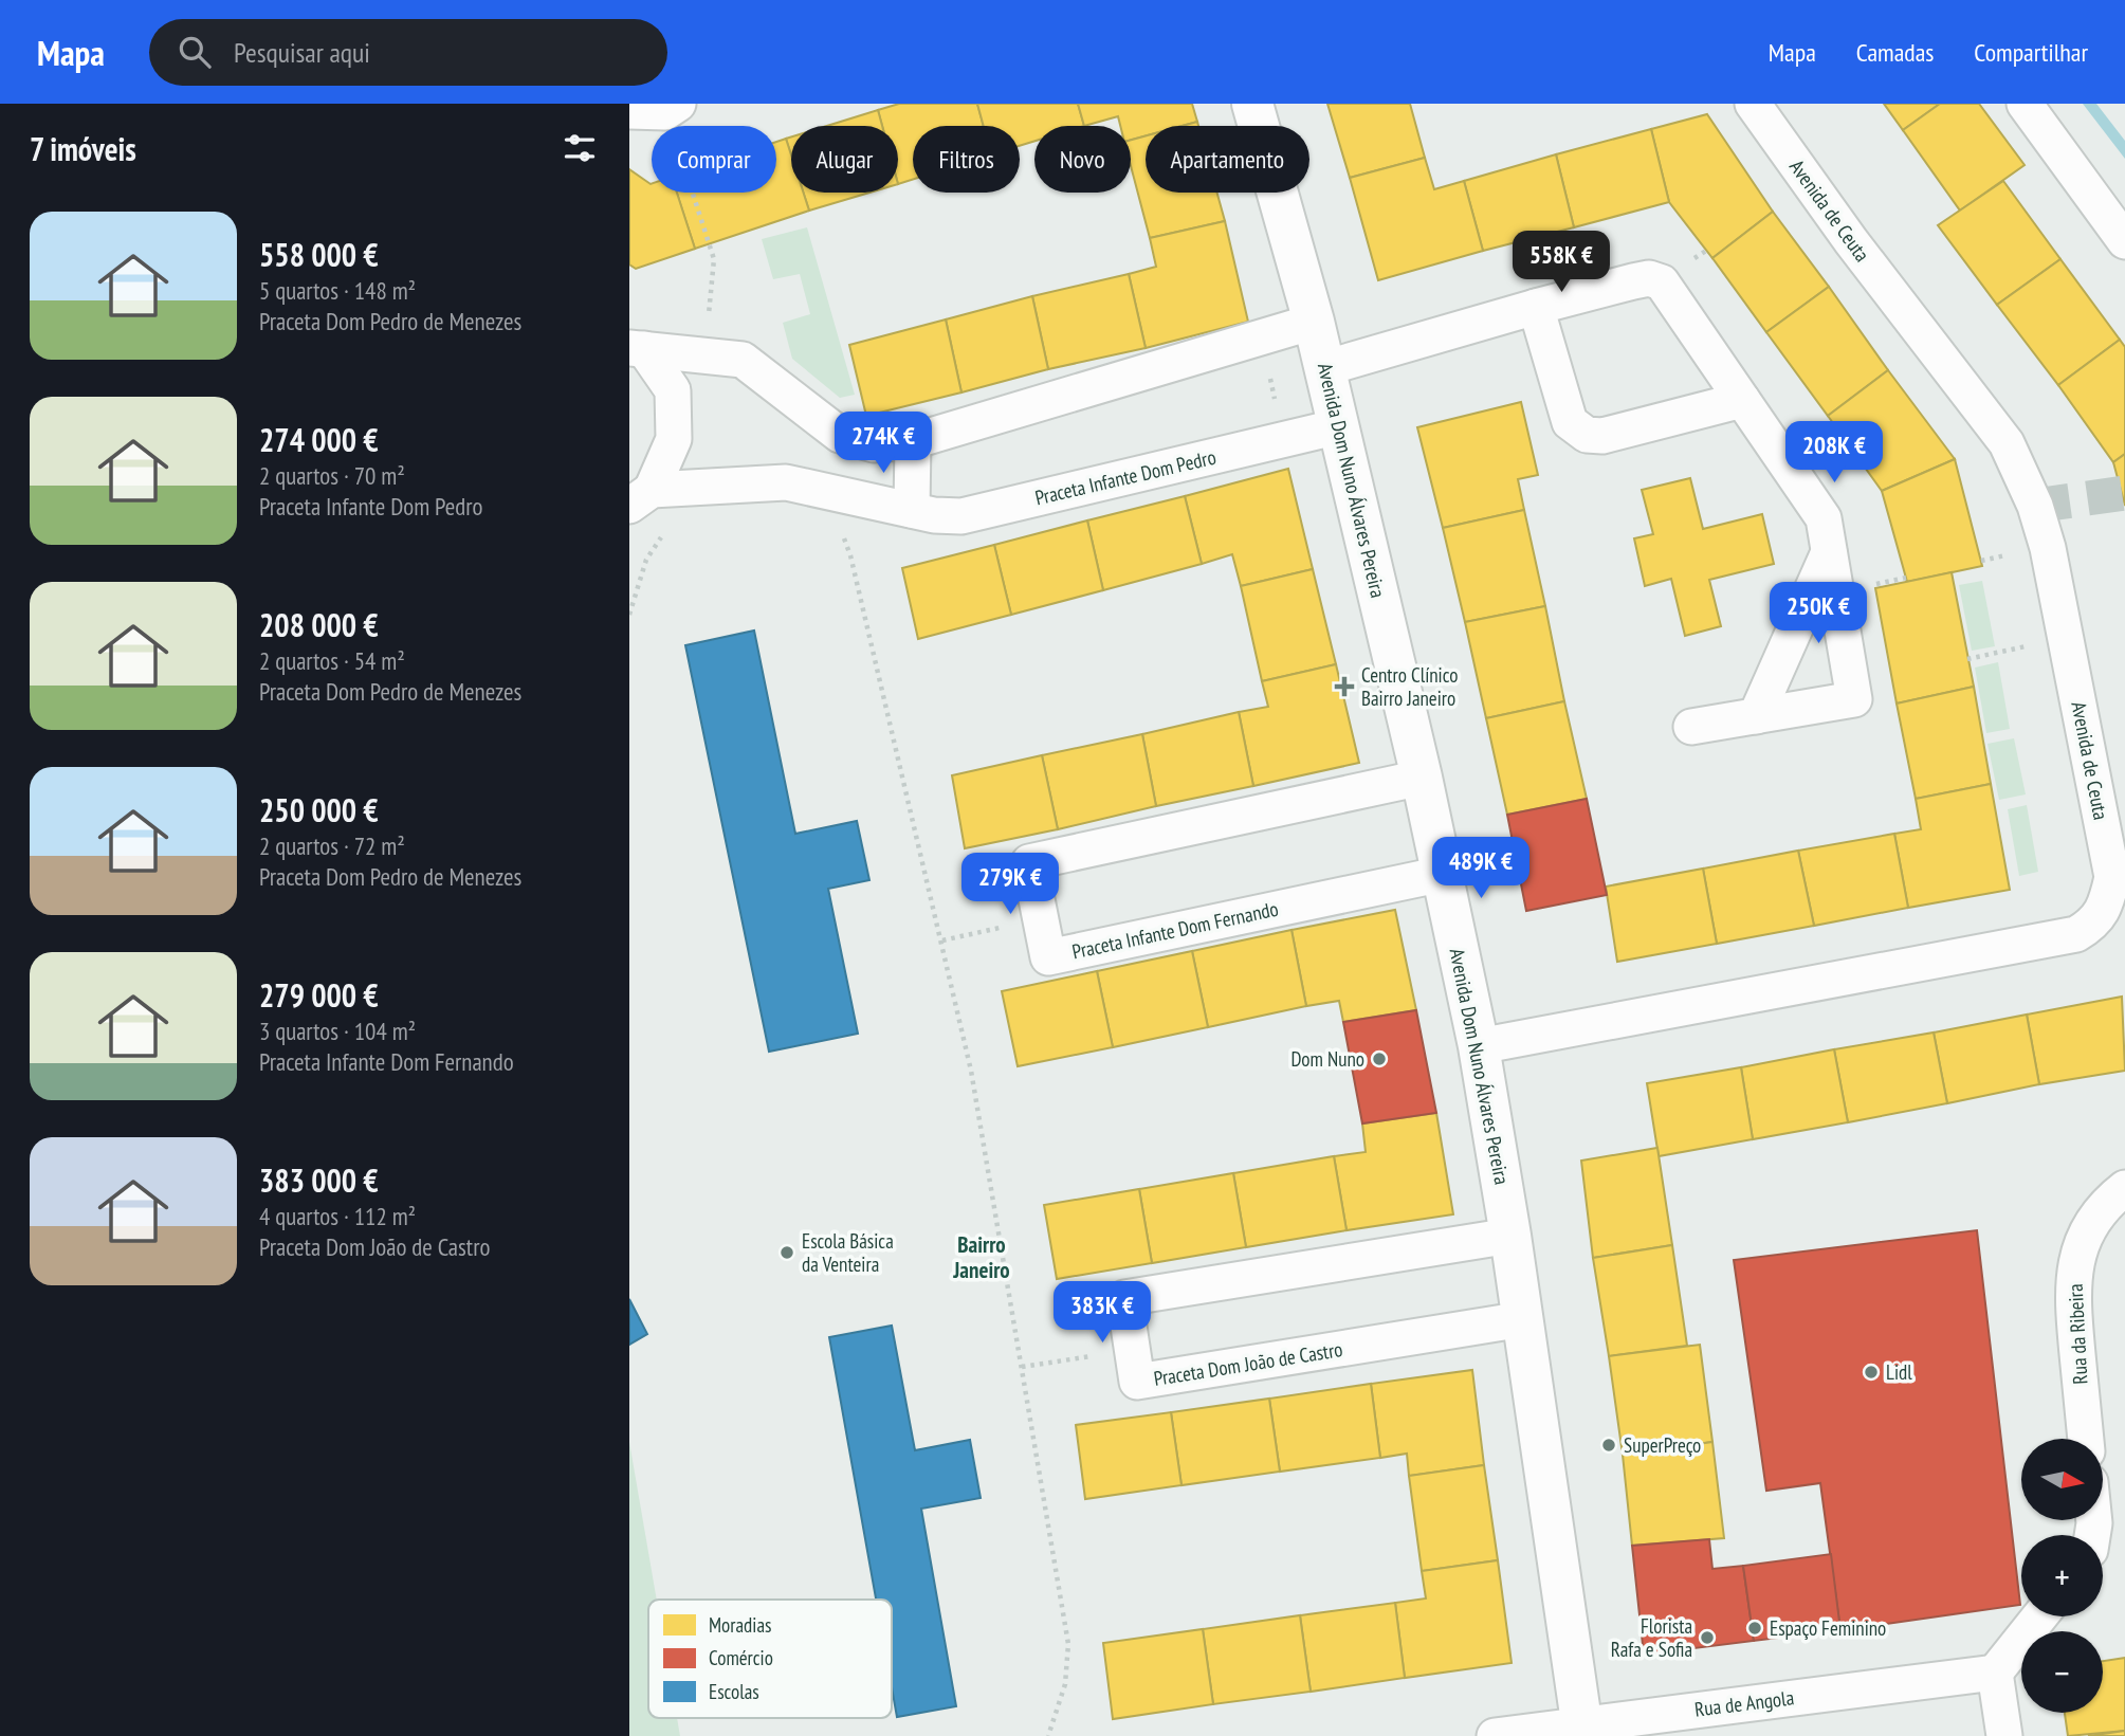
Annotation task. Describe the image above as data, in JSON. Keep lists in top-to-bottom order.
{
  "streets": {
    "street": [
      "Avenida de Ceuta",
      "Praceta Infante Dom Pedro",
      "Avenida Dom Nuno Álvares Pereira",
      "Praceta Infante Dom Fernando",
      "Rua da Ribeira",
      "Praceta Dom João de Castro",
      "Rua de Angola"
    ]
  },
  "crossings": [
    ["Avenida de Ceuta", "Avenida Dom Nuno Álvares Pereira"],
    ["Praceta Infante Dom Pedro", "Avenida Dom Nuno Álvares Pereira"],
    ["Avenida Dom Nuno Álvares Pereira", "Praceta Infante Dom Fernando"],
    ["Avenida Dom Nuno Álvares Pereira", "Praceta Dom João de Castro"],
    ["Avenida Dom Nuno Álvares Pereira", "Rua de Angola"]
  ],
  "districts": ["Bairro Janeiro"],
  "places": {
    "health": ["Centro Clínico Bairro Janeiro"],
    "other": [
      "Dom Nuno",
      "Escola Básica da Venteira",
      "Lidl",
      "SuperPreço",
      "Espaço Feminino",
      "Florista Rafa e Sofia"
    ]
  },
  "legend": ["Moradias", "Comércio", "Escolas"],
  "north": "right",
  "page": {
    "header": "Mapa",
    "search": "Pesquisar aqui",
    "nav": ["Mapa", "Camadas", "Compartilhar"],
    "heading": "7 imóveis",
    "chip": [
      "Comprar",
      "Alugar",
      "Filtros",
      "Novo",
      "Apartamento"
    ],
    "list": [
      {
        "name": "558 000 €",
        "note": "5 quartos · 148 m² · Praceta Dom Pedro de Menezes"
      },
      {
        "name": "274 000 €",
        "note": "2 quartos · 70 m² · Praceta Infante Dom Pedro"
      },
      {
        "name": "208 000 €",
        "note": "2 quartos · 54 m² · Praceta Dom Pedro de Menezes"
      },
      {
        "name": "250 000 €",
        "note": "2 quartos · 72 m² · Praceta Dom Pedro de Menezes"
      },
      {
        "name": "279 000 €",
        "note": "3 quartos · 104 m² · Praceta Infante Dom Fernando"
      },
      {
        "name": "383 000 €",
        "note": "4 quartos · 112 m² · Praceta Dom João de Castro"
      }
    ],
    "price": [
      "558K €",
      "274K €",
      "208K €",
      "250K €",
      "489K €",
      "279K €",
      "383K €"
    ],
    "map_buttons": ["+", "−"]
  }
}
